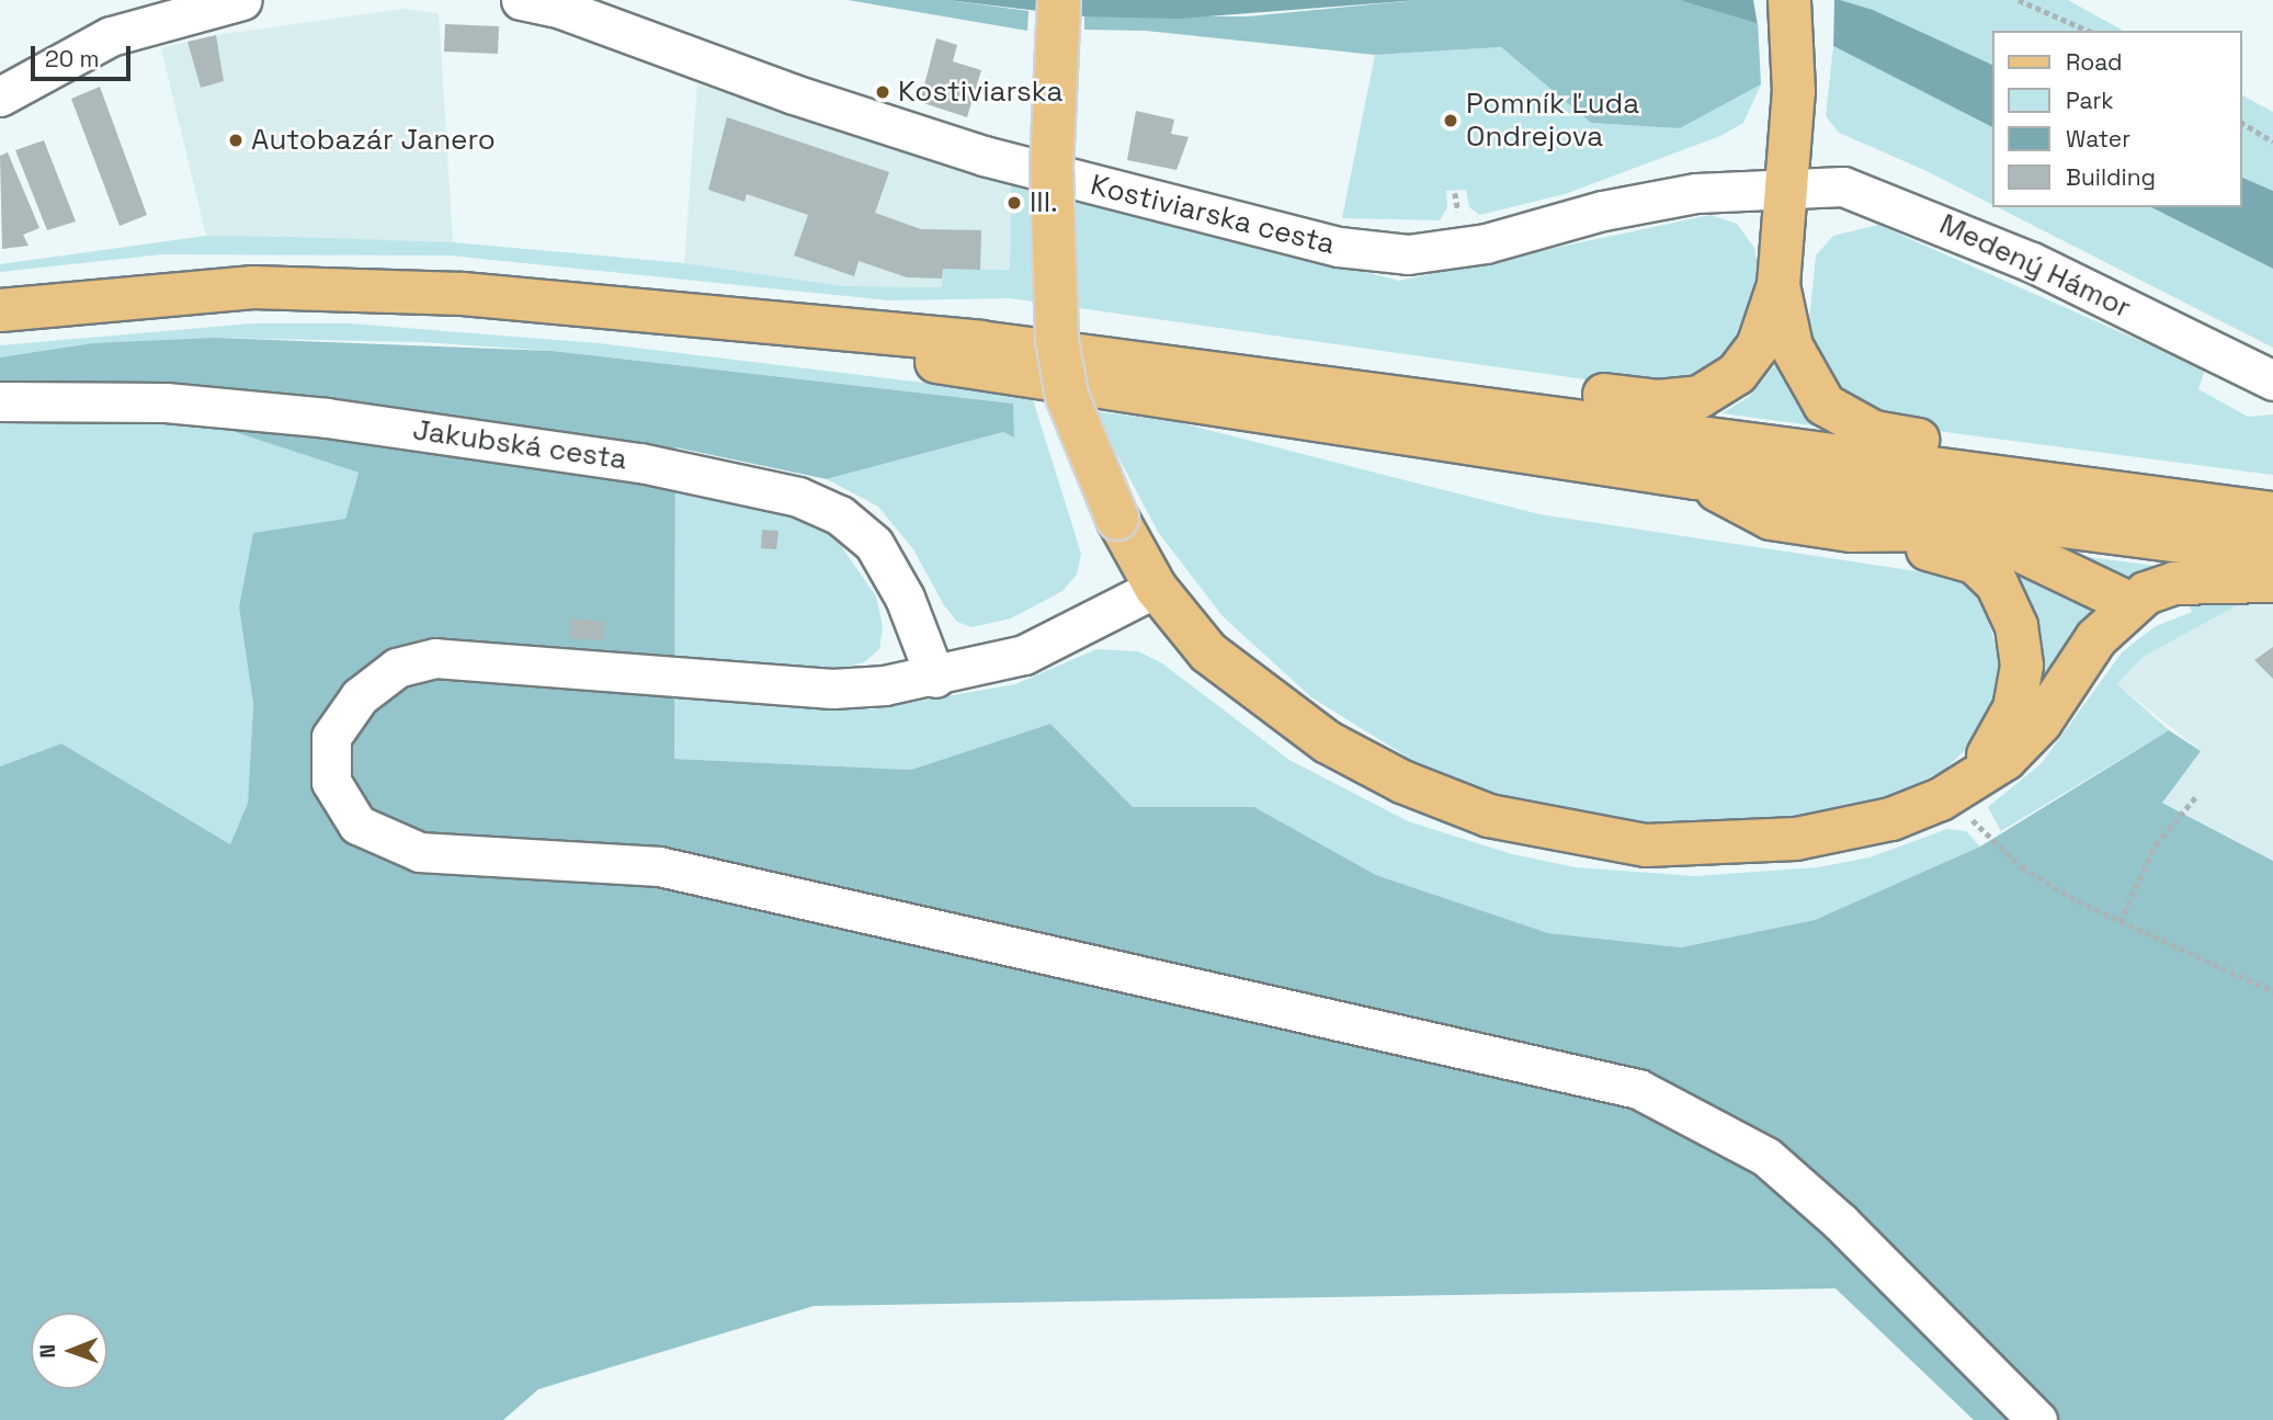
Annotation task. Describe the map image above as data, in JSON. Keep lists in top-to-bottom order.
{
  "streets": {
    "street": ["Kostiviarska cesta", "Medený Hámor", "Jakubská cesta"]
  },
  "crossings": [
    ["Kostiviarska cesta", "Medený Hámor"]
  ],
  "places": [
    "Kostiviarska",
    "Pomník Ľuda Ondrejova",
    "Autobazár Janero",
    "III."
  ],
  "legend": [
    "Road",
    "Park",
    "Water",
    "Building"
  ],
  "scale_bar": "20 m",
  "north": "left"
}
